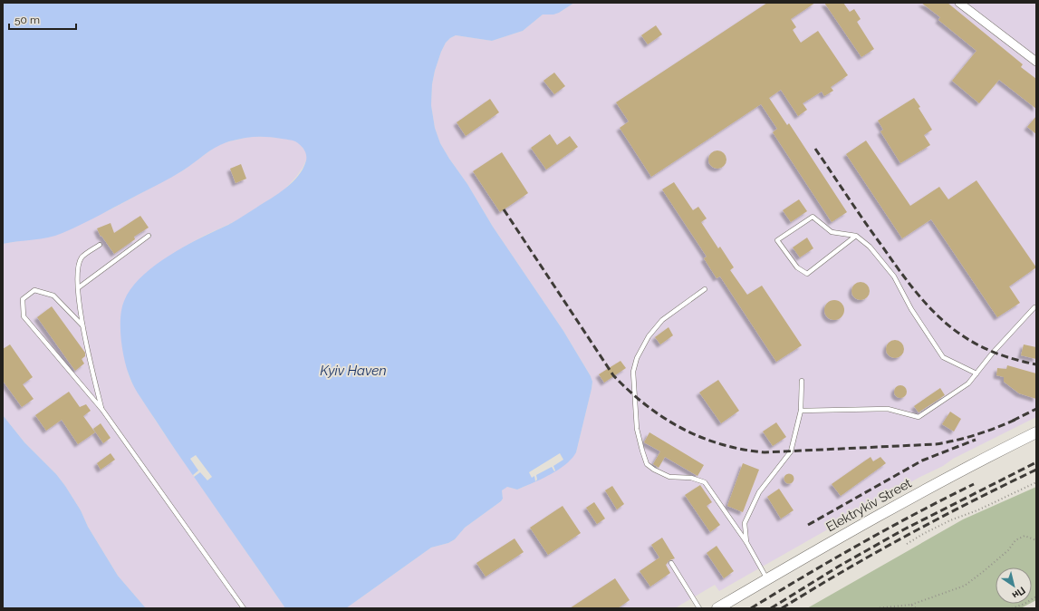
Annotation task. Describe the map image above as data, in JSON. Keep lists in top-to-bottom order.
{
  "streets": {
    "street": ["Elektrykiv Street"]
  },
  "water": ["Kyiv Haven"],
  "scale_bar": "50 m",
  "north": "bottom right"
}
